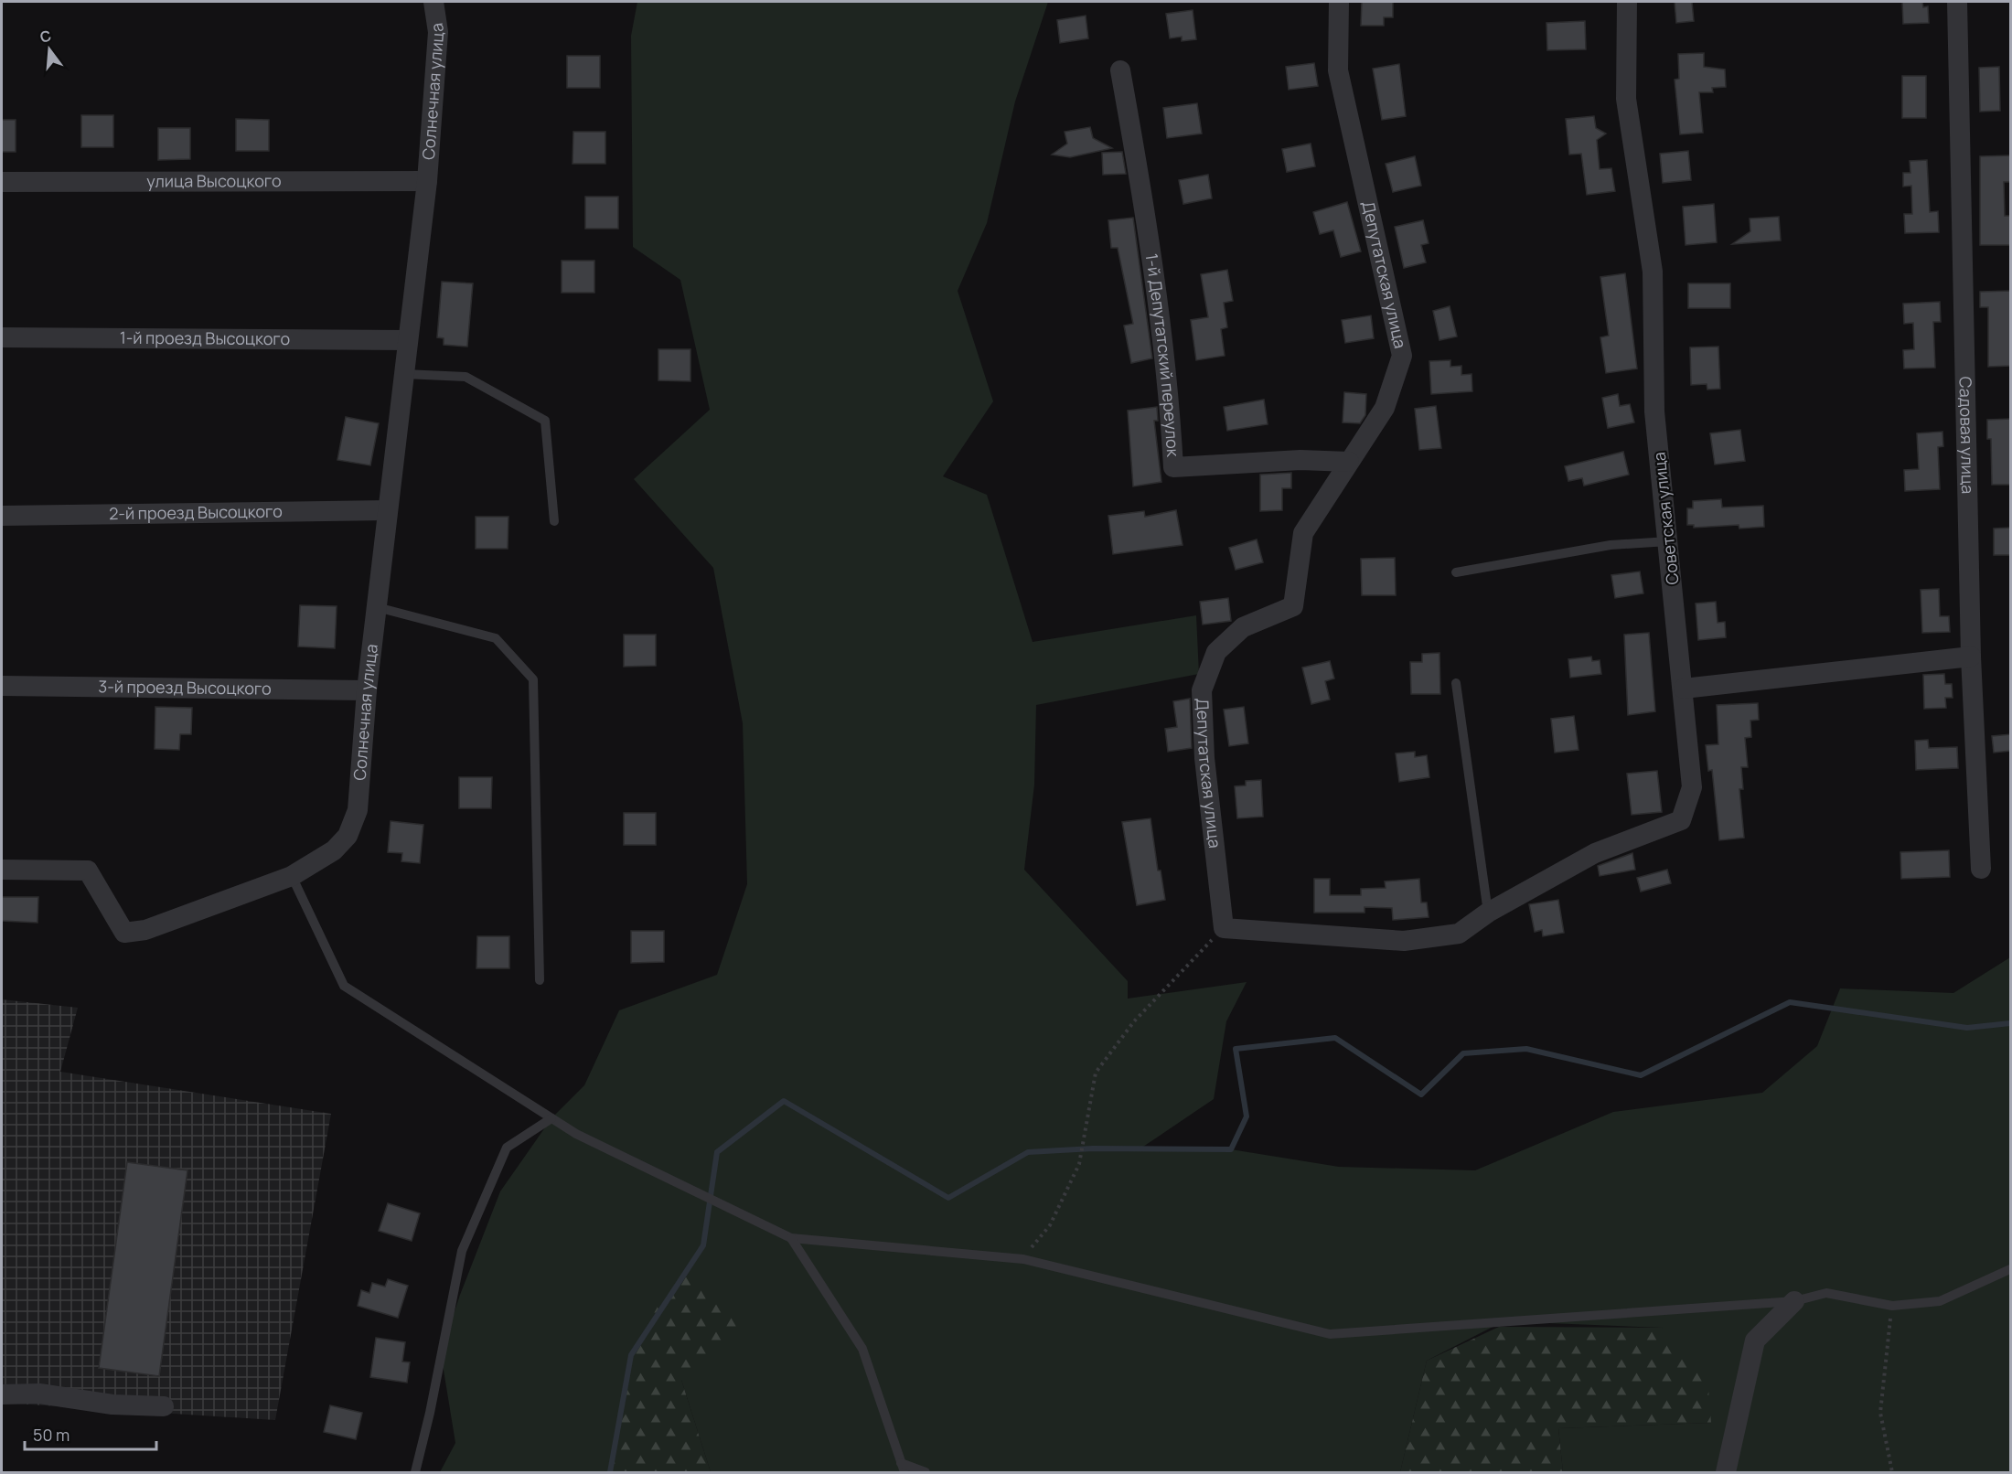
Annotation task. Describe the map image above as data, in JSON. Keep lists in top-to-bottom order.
{
  "streets": {
    "street": [
      "Солнечная улица",
      "улица Высоцкого",
      "Депутатская улица",
      "1-й проезд Высоцкого",
      "1-й Депутатский переулок",
      "Садовая улица",
      "2-й проезд Высоцкого",
      "Советская улица",
      "3-й проезд Высоцкого"
    ]
  },
  "crossings": [
    ["Солнечная улица", "улица Высоцкого"],
    ["Солнечная улица", "1-й проезд Высоцкого"],
    ["Солнечная улица", "2-й проезд Высоцкого"],
    ["Солнечная улица", "3-й проезд Высоцкого"],
    ["Депутатская улица", "1-й Депутатский переулок"]
  ],
  "scale_bar": "50 m",
  "north": "top"
}
